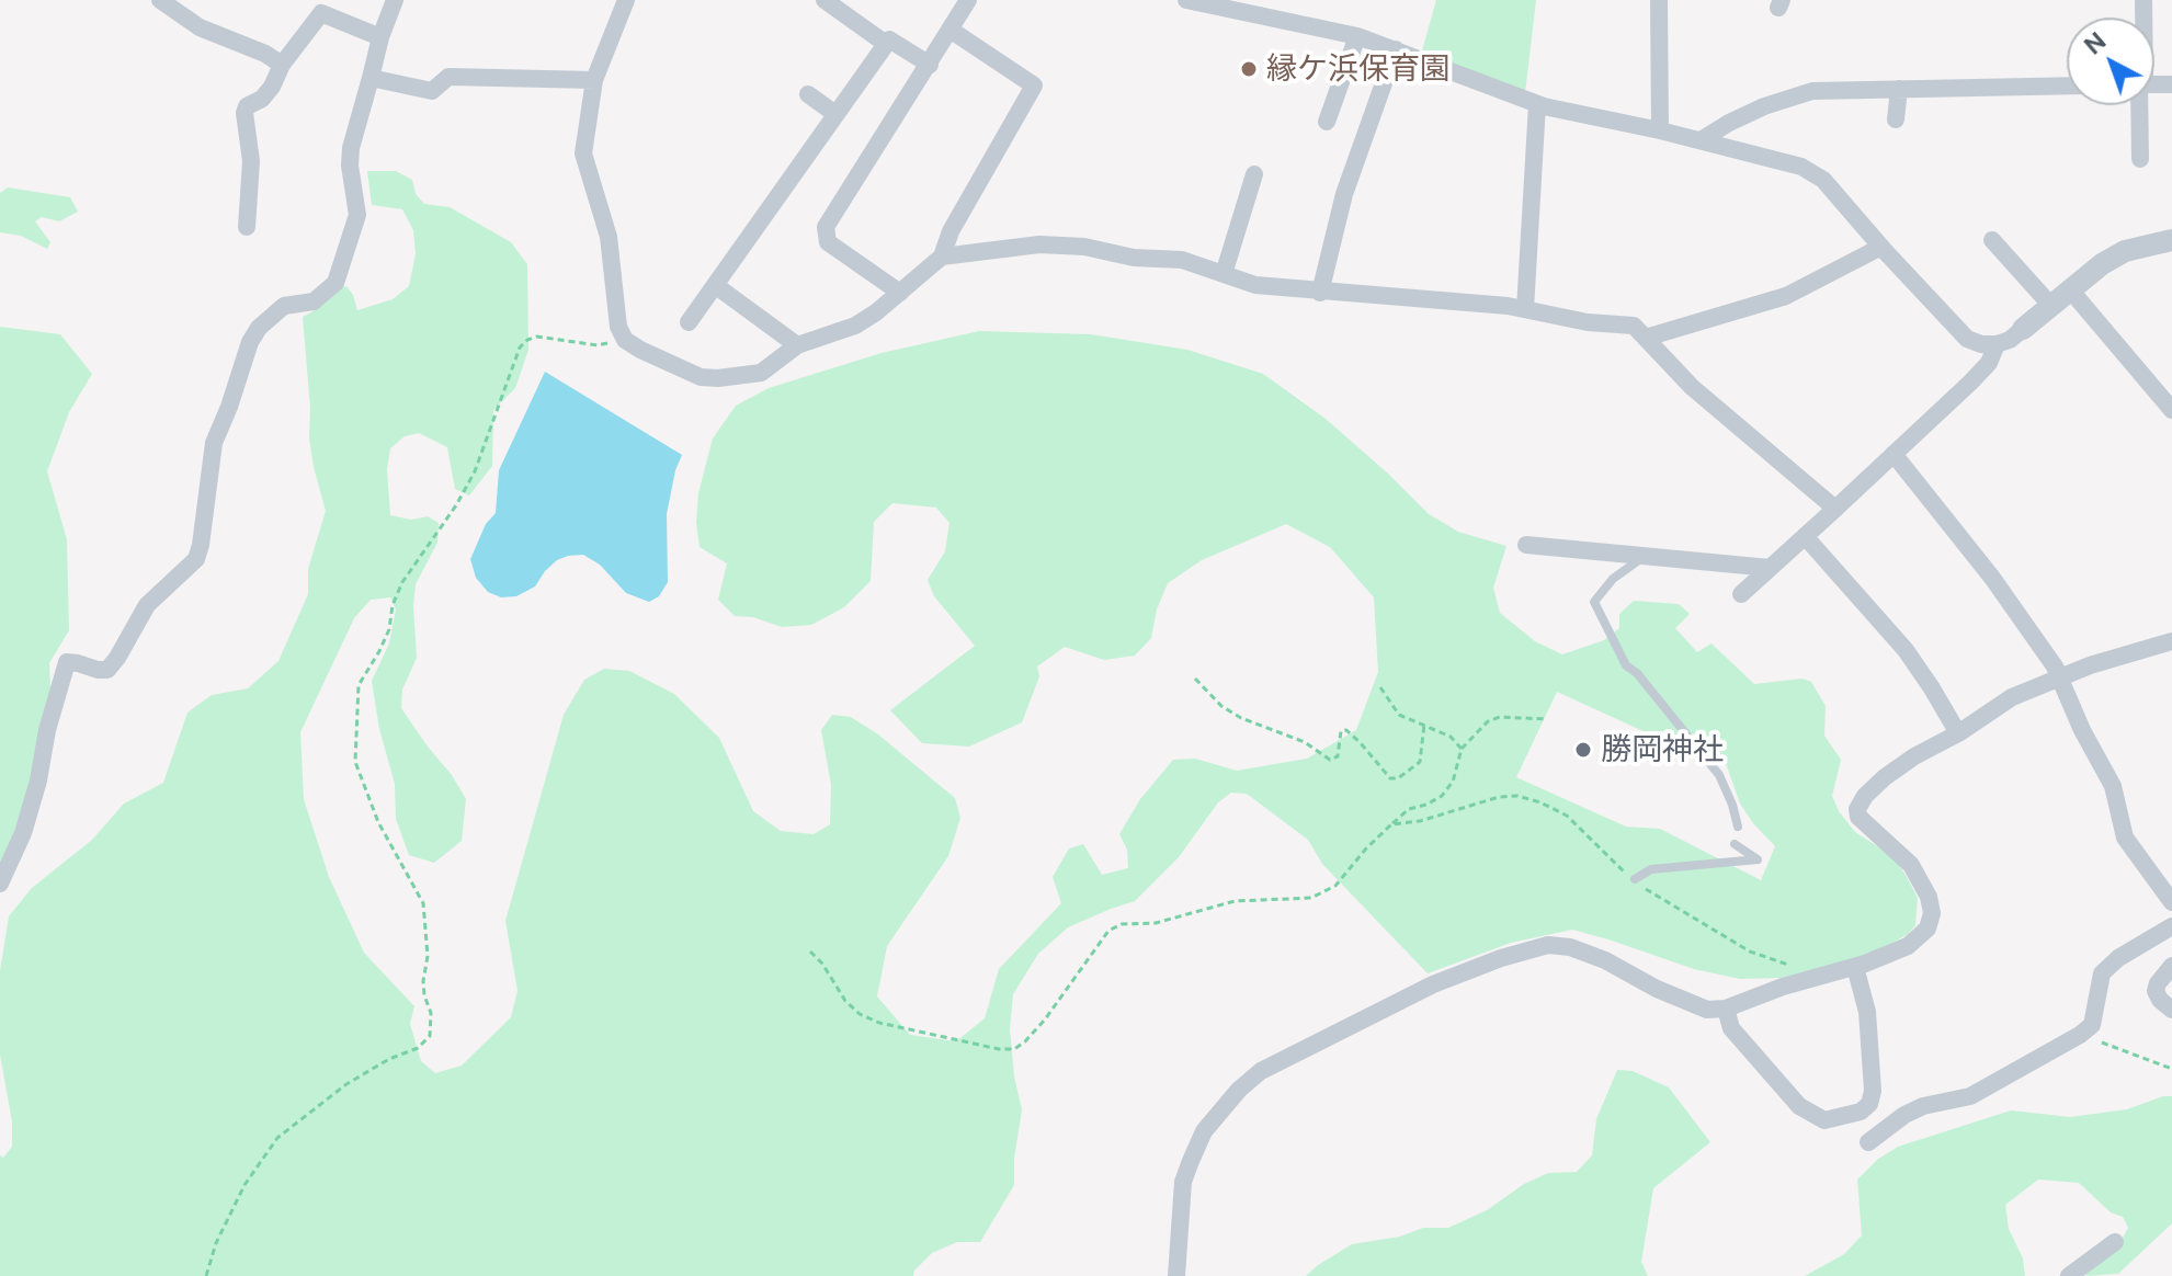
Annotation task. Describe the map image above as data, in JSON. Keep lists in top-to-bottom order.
{
  "places": ["縁ケ浜保育園", "勝岡神社"],
  "north": "top left"
}
